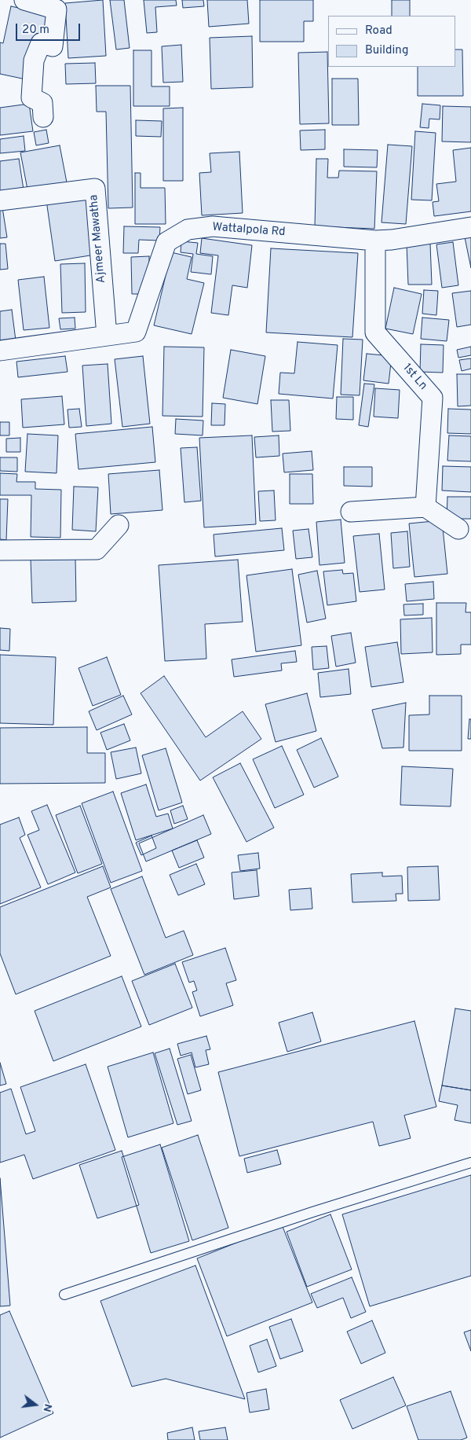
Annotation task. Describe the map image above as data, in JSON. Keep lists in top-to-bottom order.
{
  "streets": {
    "street": ["Wattalpola Rd", "Ajmeer Mawatha", "1st Ln"]
  },
  "crossings": [
    ["Wattalpola Rd", "Ajmeer Mawatha"],
    ["Wattalpola Rd", "1st Ln"]
  ],
  "legend": ["Road", "Building"],
  "scale_bar": "20 m",
  "north": "right"
}
